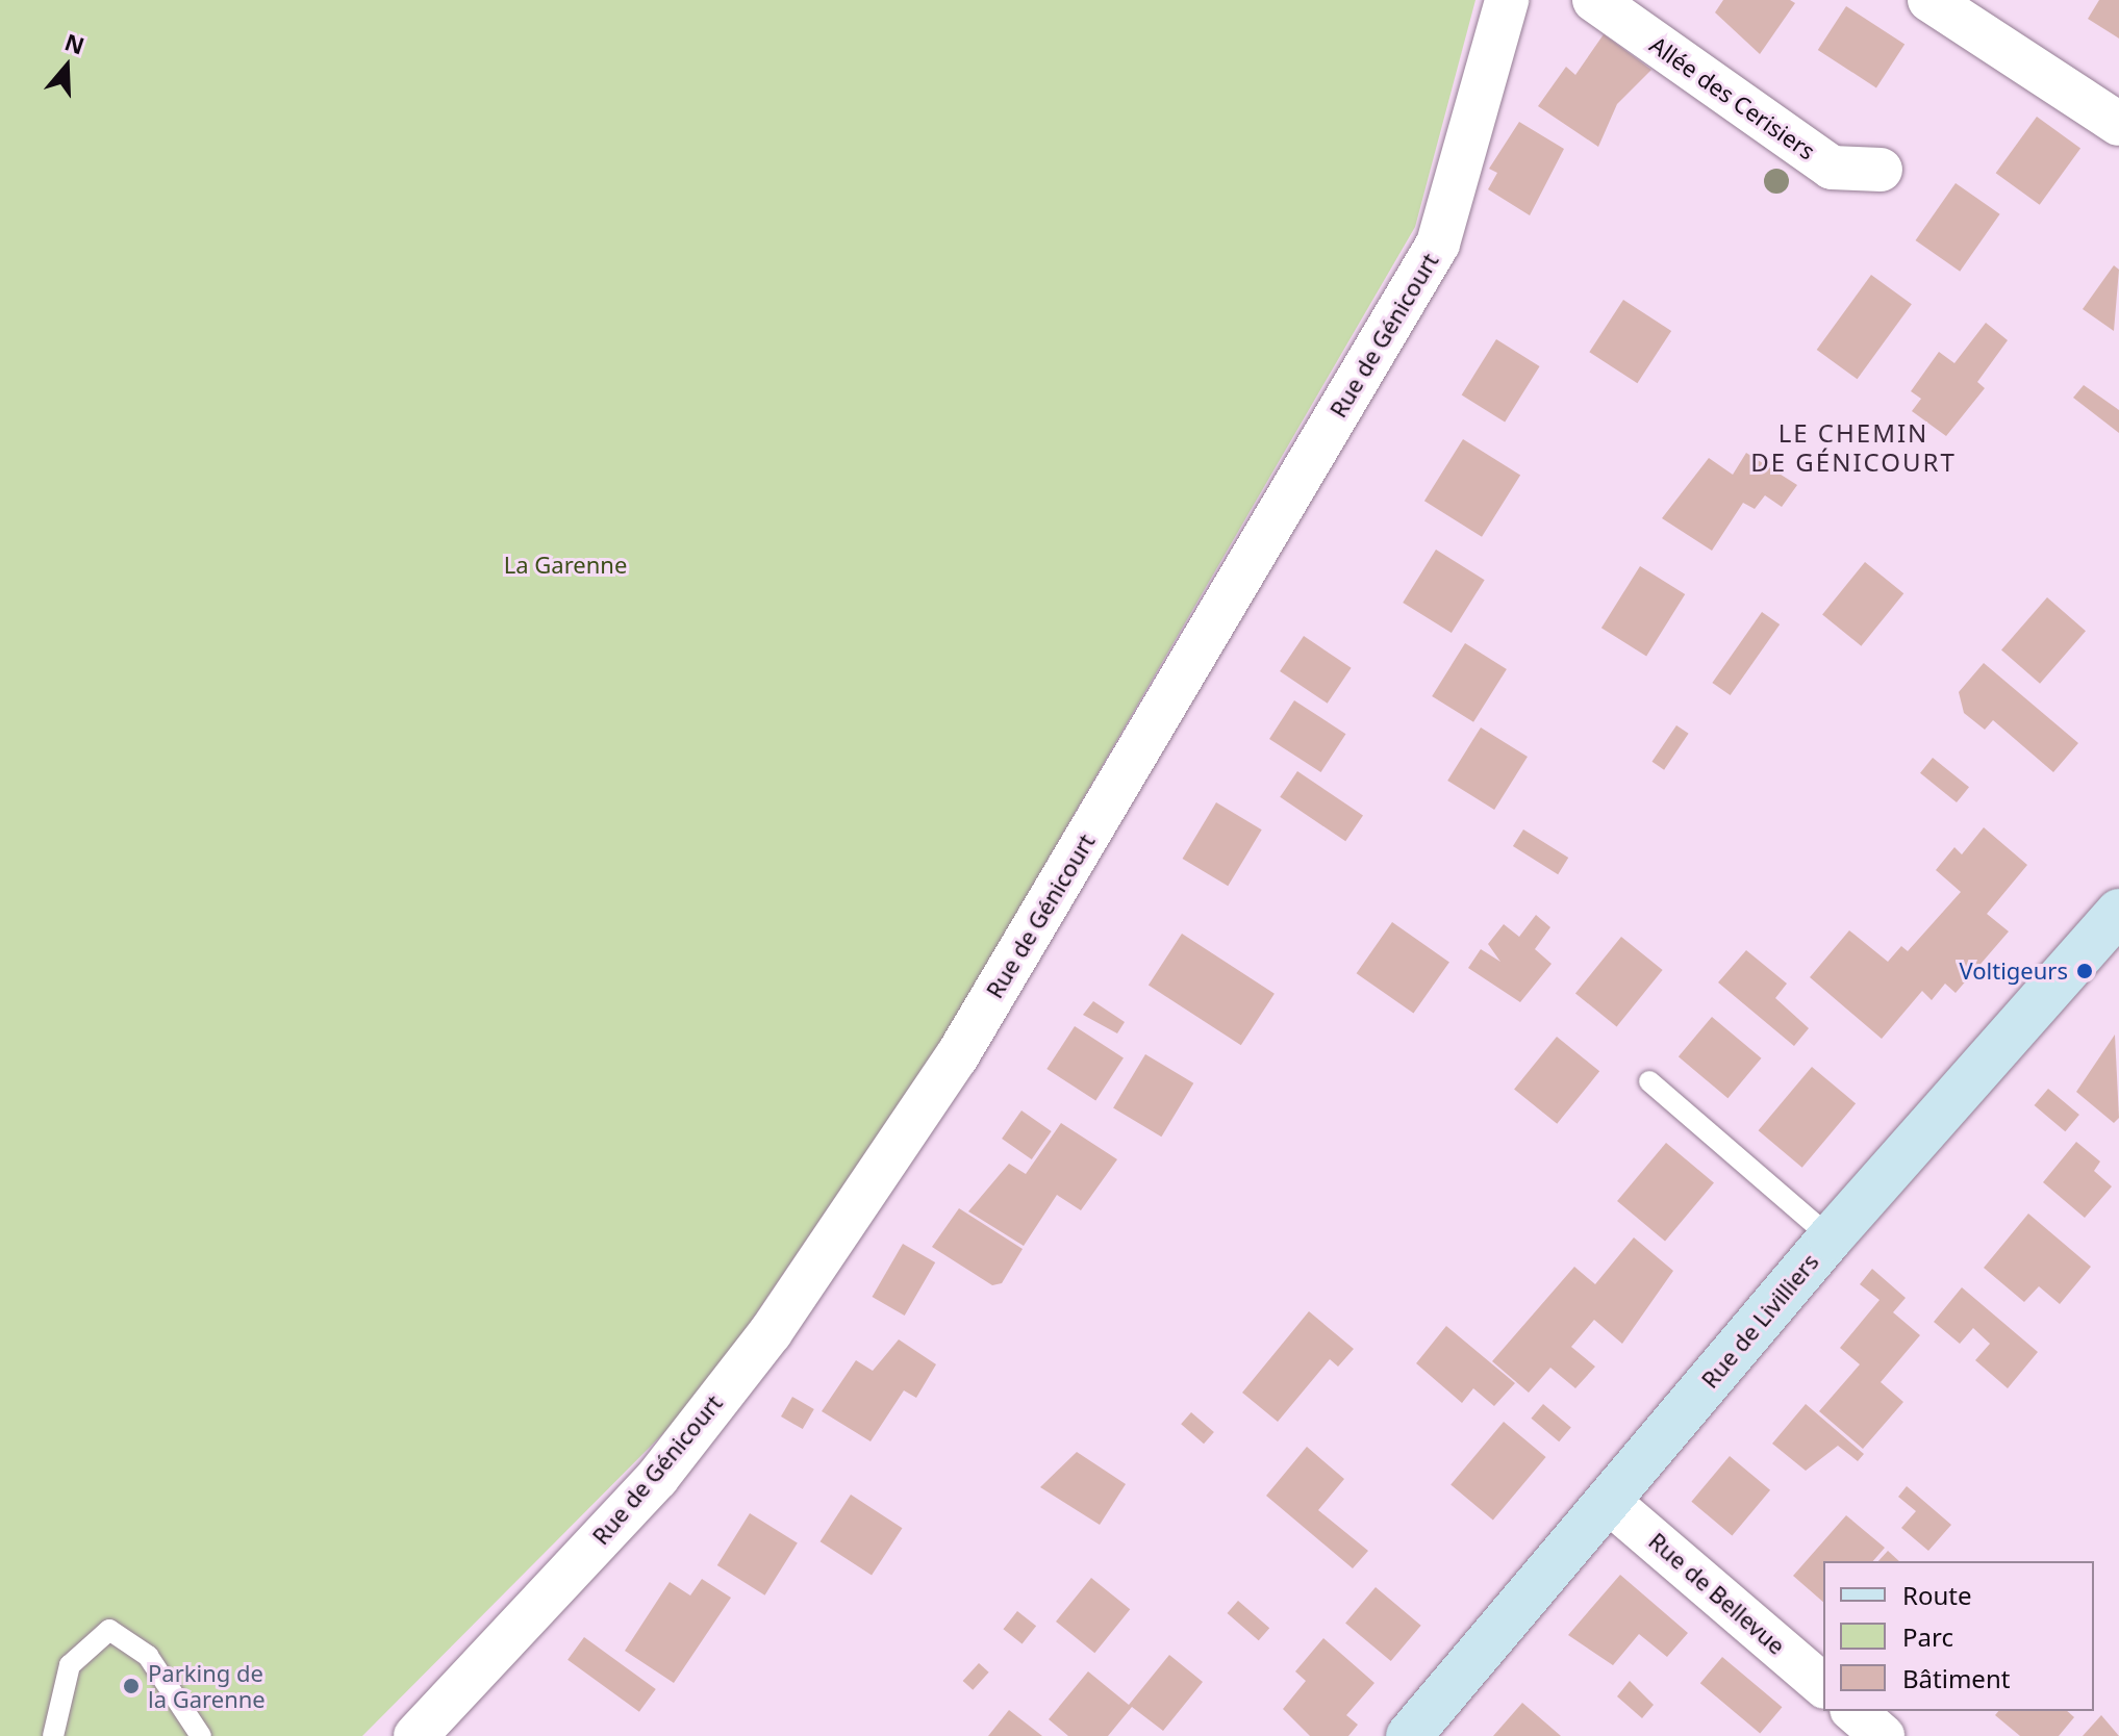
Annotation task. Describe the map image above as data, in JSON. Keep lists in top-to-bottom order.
{
  "streets": {
    "street": [
      "Allée des Cerisiers",
      "Rue de Génicourt",
      "Rue de Livilliers",
      "Rue de Bellevue"
    ]
  },
  "crossings": [
    ["Rue de Livilliers", "Rue de Bellevue"]
  ],
  "districts": ["LE CHEMIN DE GÉNICOURT"],
  "parks": ["La Garenne"],
  "places": ["Voltigeurs", "Parking de la Garenne"],
  "legend": ["Route", "Parc", "Bâtiment"],
  "north": "top"
}
